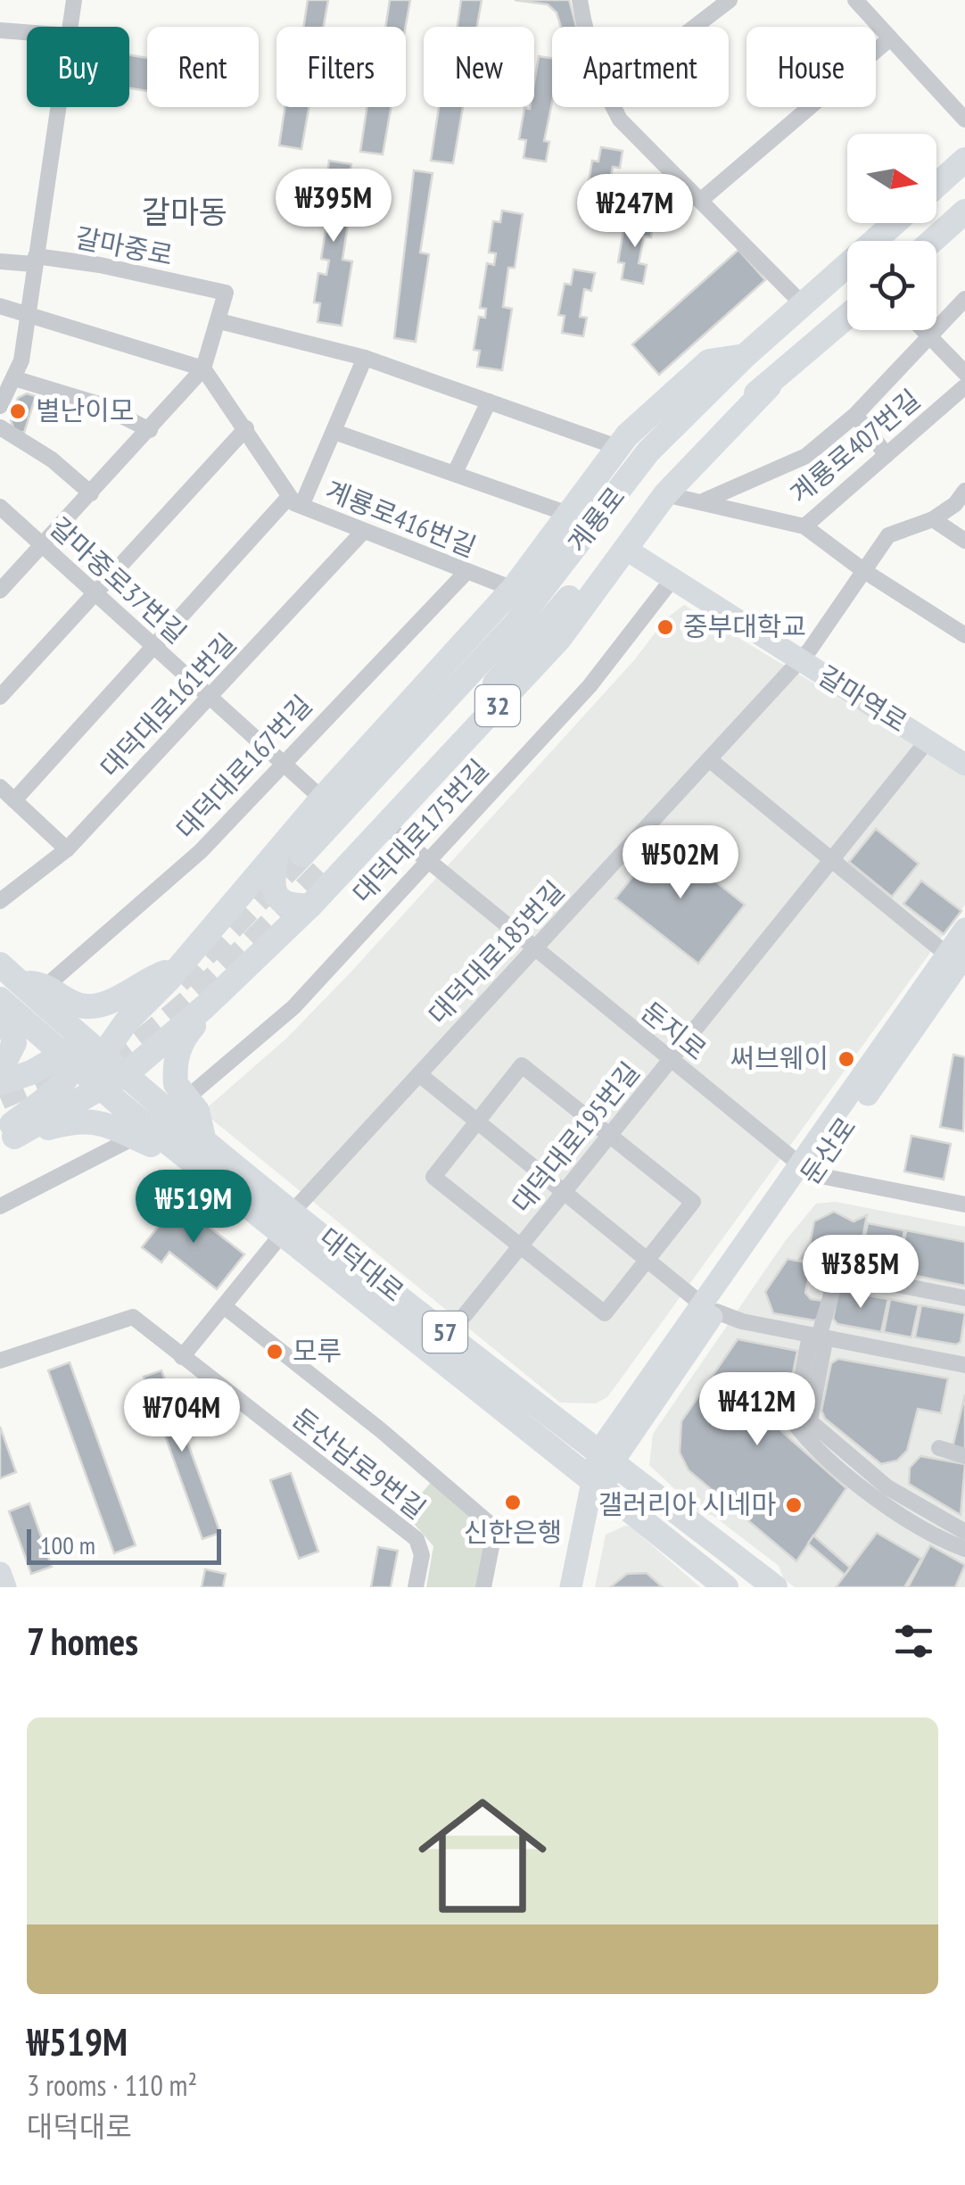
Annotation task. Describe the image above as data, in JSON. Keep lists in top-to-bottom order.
{
  "streets": {
    "main road": [
      "계룡로",
      "32",
      "대덕대로",
      "57"
    ],
    "street": [
      "갈마중로",
      "계룡로407번길",
      "계룡로416번길",
      "갈마중로37번길",
      "갈마역로",
      "대덕대로161번길",
      "대덕대로167번길",
      "대덕대로175번길",
      "대덕대로185번길",
      "둔지로",
      "대덕대로195번길",
      "둔산로",
      "둔산남로9번길"
    ]
  },
  "crossings": [
    ["계룡로407번길", "32"],
    ["계룡로416번길", "대덕대로161번길"],
    ["계룡로416번길", "32"],
    ["계룡로416번길", "대덕대로167번길"],
    ["계룡로", "32"],
    ["갈마중로37번길", "대덕대로161번길"],
    ["갈마중로37번길", "32"],
    ["갈마중로37번길", "대덕대로167번길"],
    ["갈마역로", "32"],
    ["갈마역로", "대덕대로175번길"],
    ["갈마역로", "대덕대로185번길"],
    ["갈마역로", "대덕대로195번길"],
    ["32", "둔지로"],
    ["32", "대덕대로"],
    ["대덕대로175번길", "둔지로"],
    ["대덕대로185번길", "둔지로"],
    ["대덕대로185번길", "대덕대로"],
    ["대덕대로185번길", "둔산남로9번길"],
    ["둔지로", "대덕대로195번길"],
    ["둔지로", "둔산로"],
    ["둔산로", "대덕대로"]
  ],
  "districts": ["갈마동"],
  "places": [
    "별난이모",
    "중부대학교",
    "써브웨이",
    "모루",
    "신한은행",
    "갤러리아 시네마"
  ],
  "scale_bar": "100 m",
  "north": "right",
  "page": {
    "chip": [
      "Buy",
      "Rent",
      "Filters",
      "New",
      "Apartment",
      "House"
    ],
    "price": [
      "₩395M",
      "₩247M",
      "₩502M",
      "₩519M",
      "₩385M",
      "₩412M",
      "₩704M"
    ],
    "scale": "100 m",
    "heading": "7 homes",
    "list": [
      {
        "name": "₩519M",
        "note": "3 rooms · 110 m² · 대덕대로"
      }
    ]
  }
}
